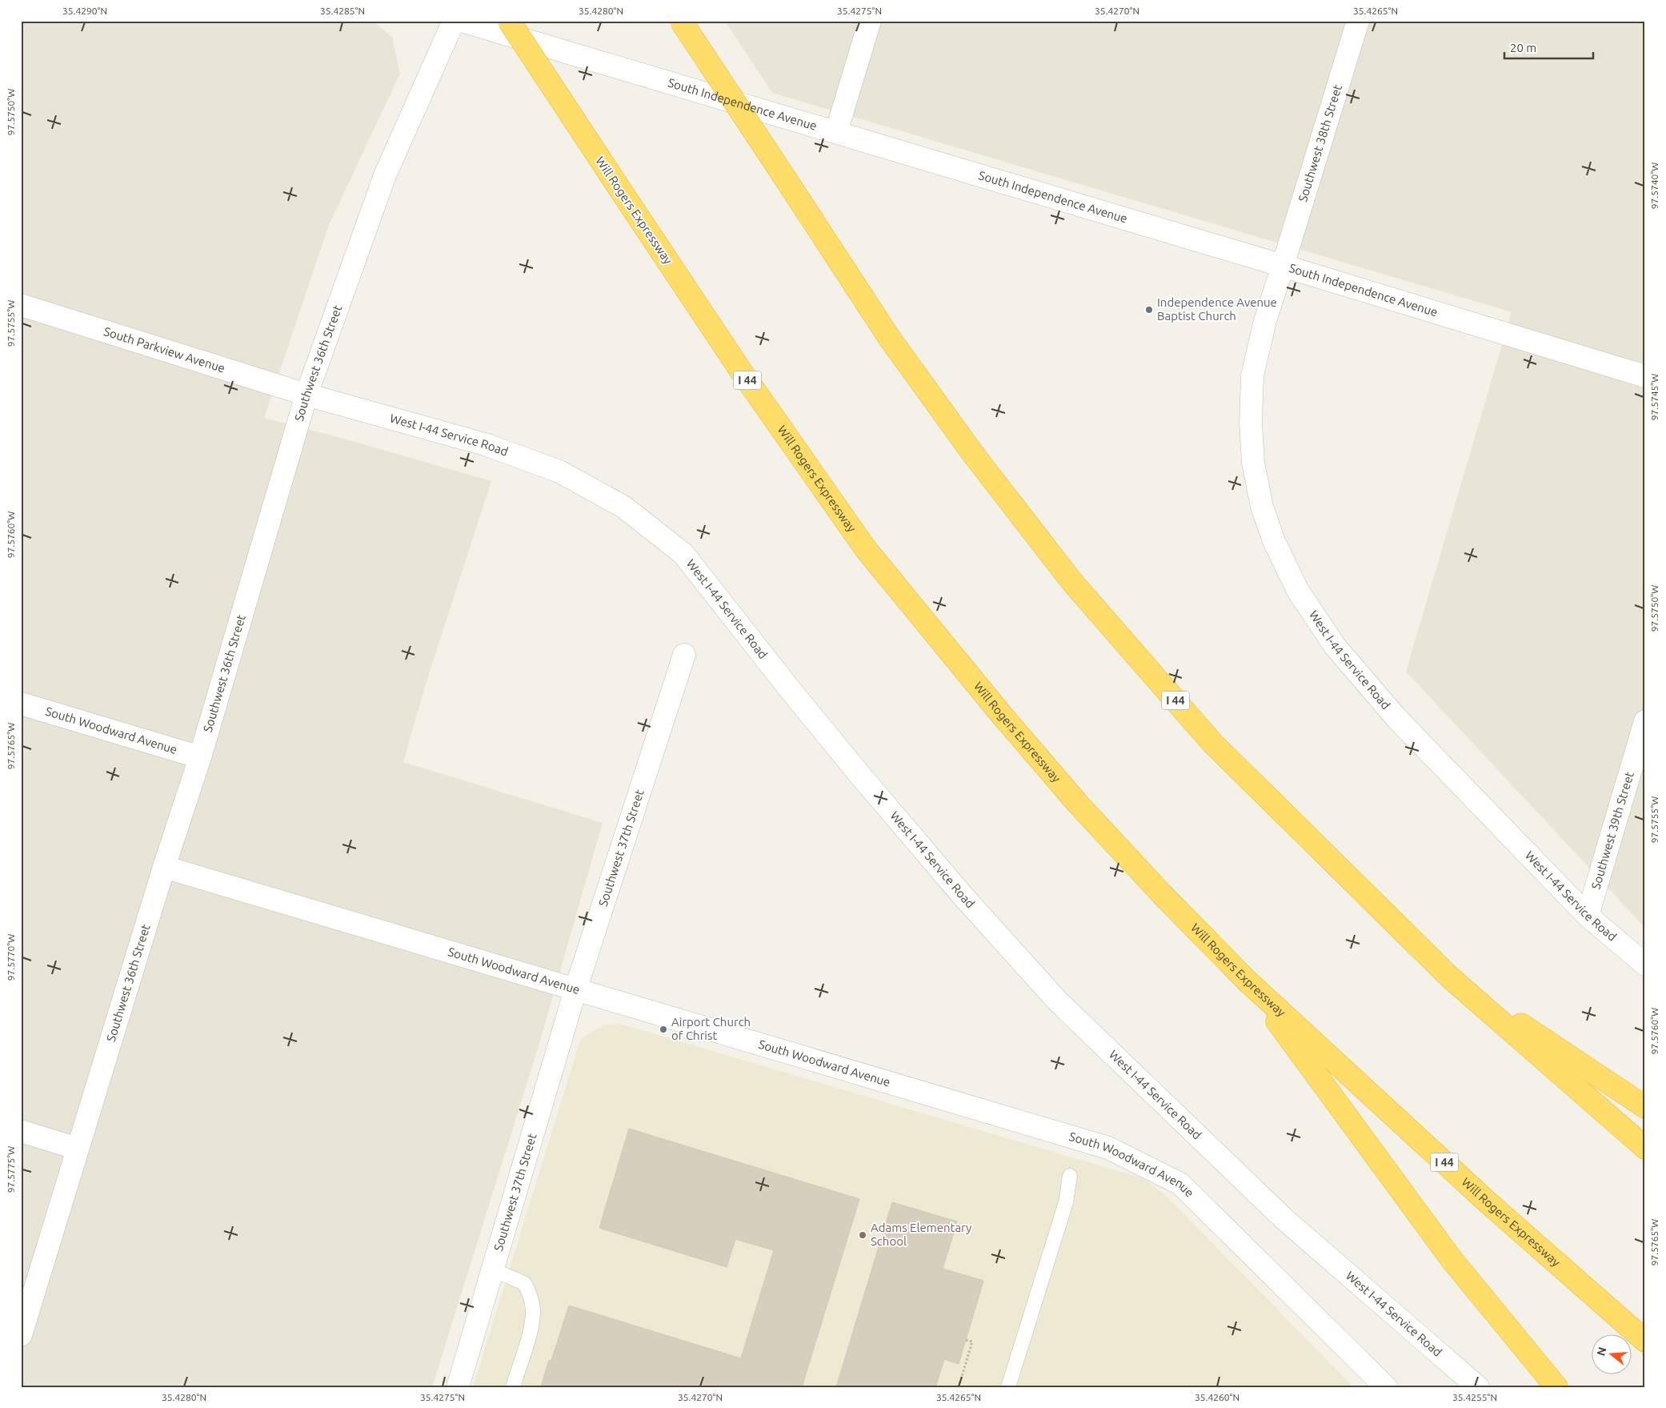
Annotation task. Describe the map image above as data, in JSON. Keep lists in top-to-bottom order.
{
  "streets": {
    "highway": ["Will Rogers Expressway", "I 44"],
    "street": [
      "South Independence Avenue",
      "Southwest 38th Street",
      "South Parkview Avenue",
      "Southwest 36th Street",
      "West I-44 Service Road",
      "South Woodward Avenue",
      "Southwest 39th Street",
      "Southwest 37th Street"
    ]
  },
  "crossings": [
    ["South Independence Avenue", "Southwest 38th Street"],
    ["South Independence Avenue", "West I-44 Service Road"],
    ["Southwest 38th Street", "West I-44 Service Road"],
    ["South Parkview Avenue", "Southwest 36th Street"],
    ["South Parkview Avenue", "West I-44 Service Road"],
    ["Southwest 36th Street", "West I-44 Service Road"],
    ["Southwest 36th Street", "South Woodward Avenue"],
    ["West I-44 Service Road", "Southwest 39th Street"],
    ["South Woodward Avenue", "Southwest 37th Street"]
  ],
  "places": ["Independence Avenue Baptist Church", "Airport Church of Christ", "Adams Elementary School"],
  "scale_bar": "20 m",
  "north": "left",
  "coordinates": [
    "35.4290°N",
    "35.4285°N",
    "35.4280°N",
    "35.4275°N",
    "35.4270°N",
    "35.4265°N",
    "97.5750°W",
    "97.5740°W",
    "97.5755°W",
    "97.5745°W",
    "97.5760°W",
    "97.5765°W",
    "97.5770°W",
    "97.5775°W",
    "35.4260°N",
    "35.4255°N"
  ]
}
